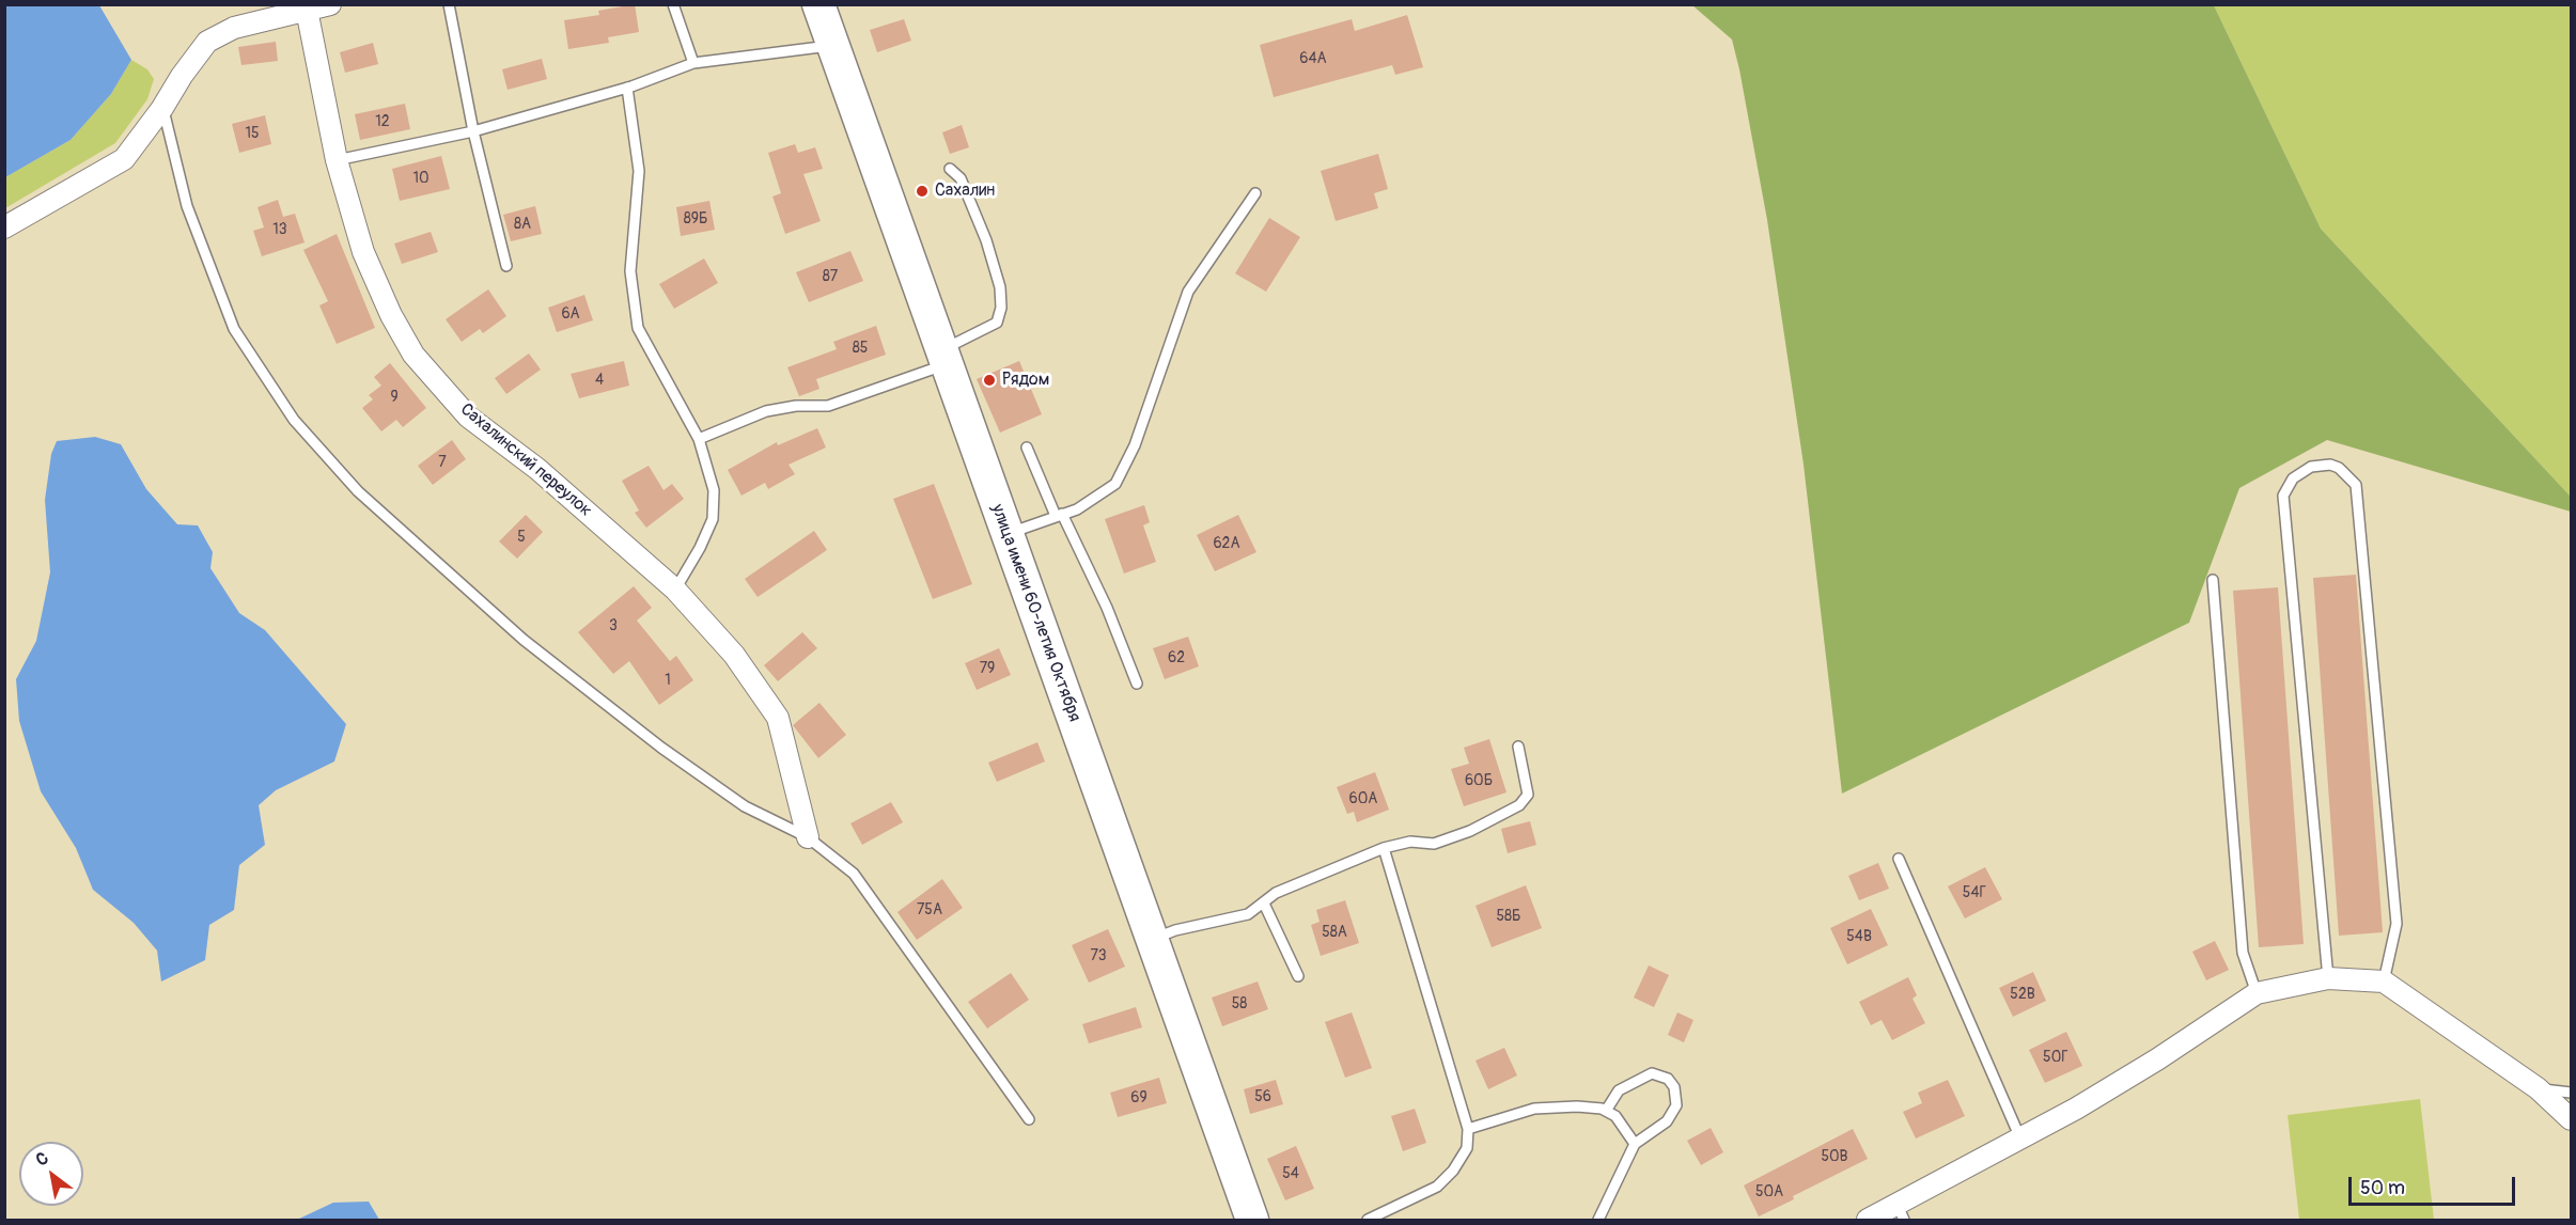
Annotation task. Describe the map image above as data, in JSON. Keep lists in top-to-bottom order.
{
  "streets": {
    "main road": ["улица имени 60-летия Октября"],
    "street": ["Сахалинский переулок"]
  },
  "places": ["Сахалин", "Рядом"],
  "house_numbers": [
    "64А",
    "12",
    "15",
    "10",
    "89Б",
    "8А",
    "13",
    "87",
    "6А",
    "85",
    "4",
    "9",
    "7",
    "5",
    "62А",
    "3",
    "62",
    "79",
    "1",
    "60Б",
    "60А",
    "54Г",
    "75А",
    "58Б",
    "58А",
    "54В",
    "73",
    "52В",
    "58",
    "50Г",
    "56",
    "69",
    "50В",
    "54",
    "50А"
  ],
  "scale_bar": "50 m",
  "north": "top left"
}
